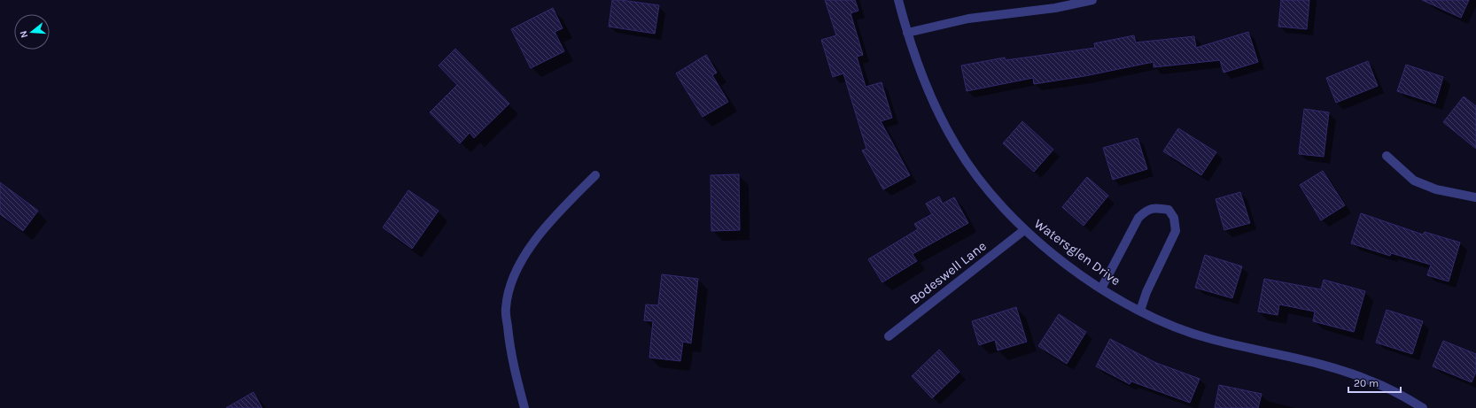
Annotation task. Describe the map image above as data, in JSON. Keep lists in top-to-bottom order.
{
  "streets": {
    "street": ["Watersglen Drive", "Bodeswell Lane"]
  },
  "crossings": [
    ["Watersglen Drive", "Bodeswell Lane"]
  ],
  "scale_bar": "20 m",
  "north": "left"
}
